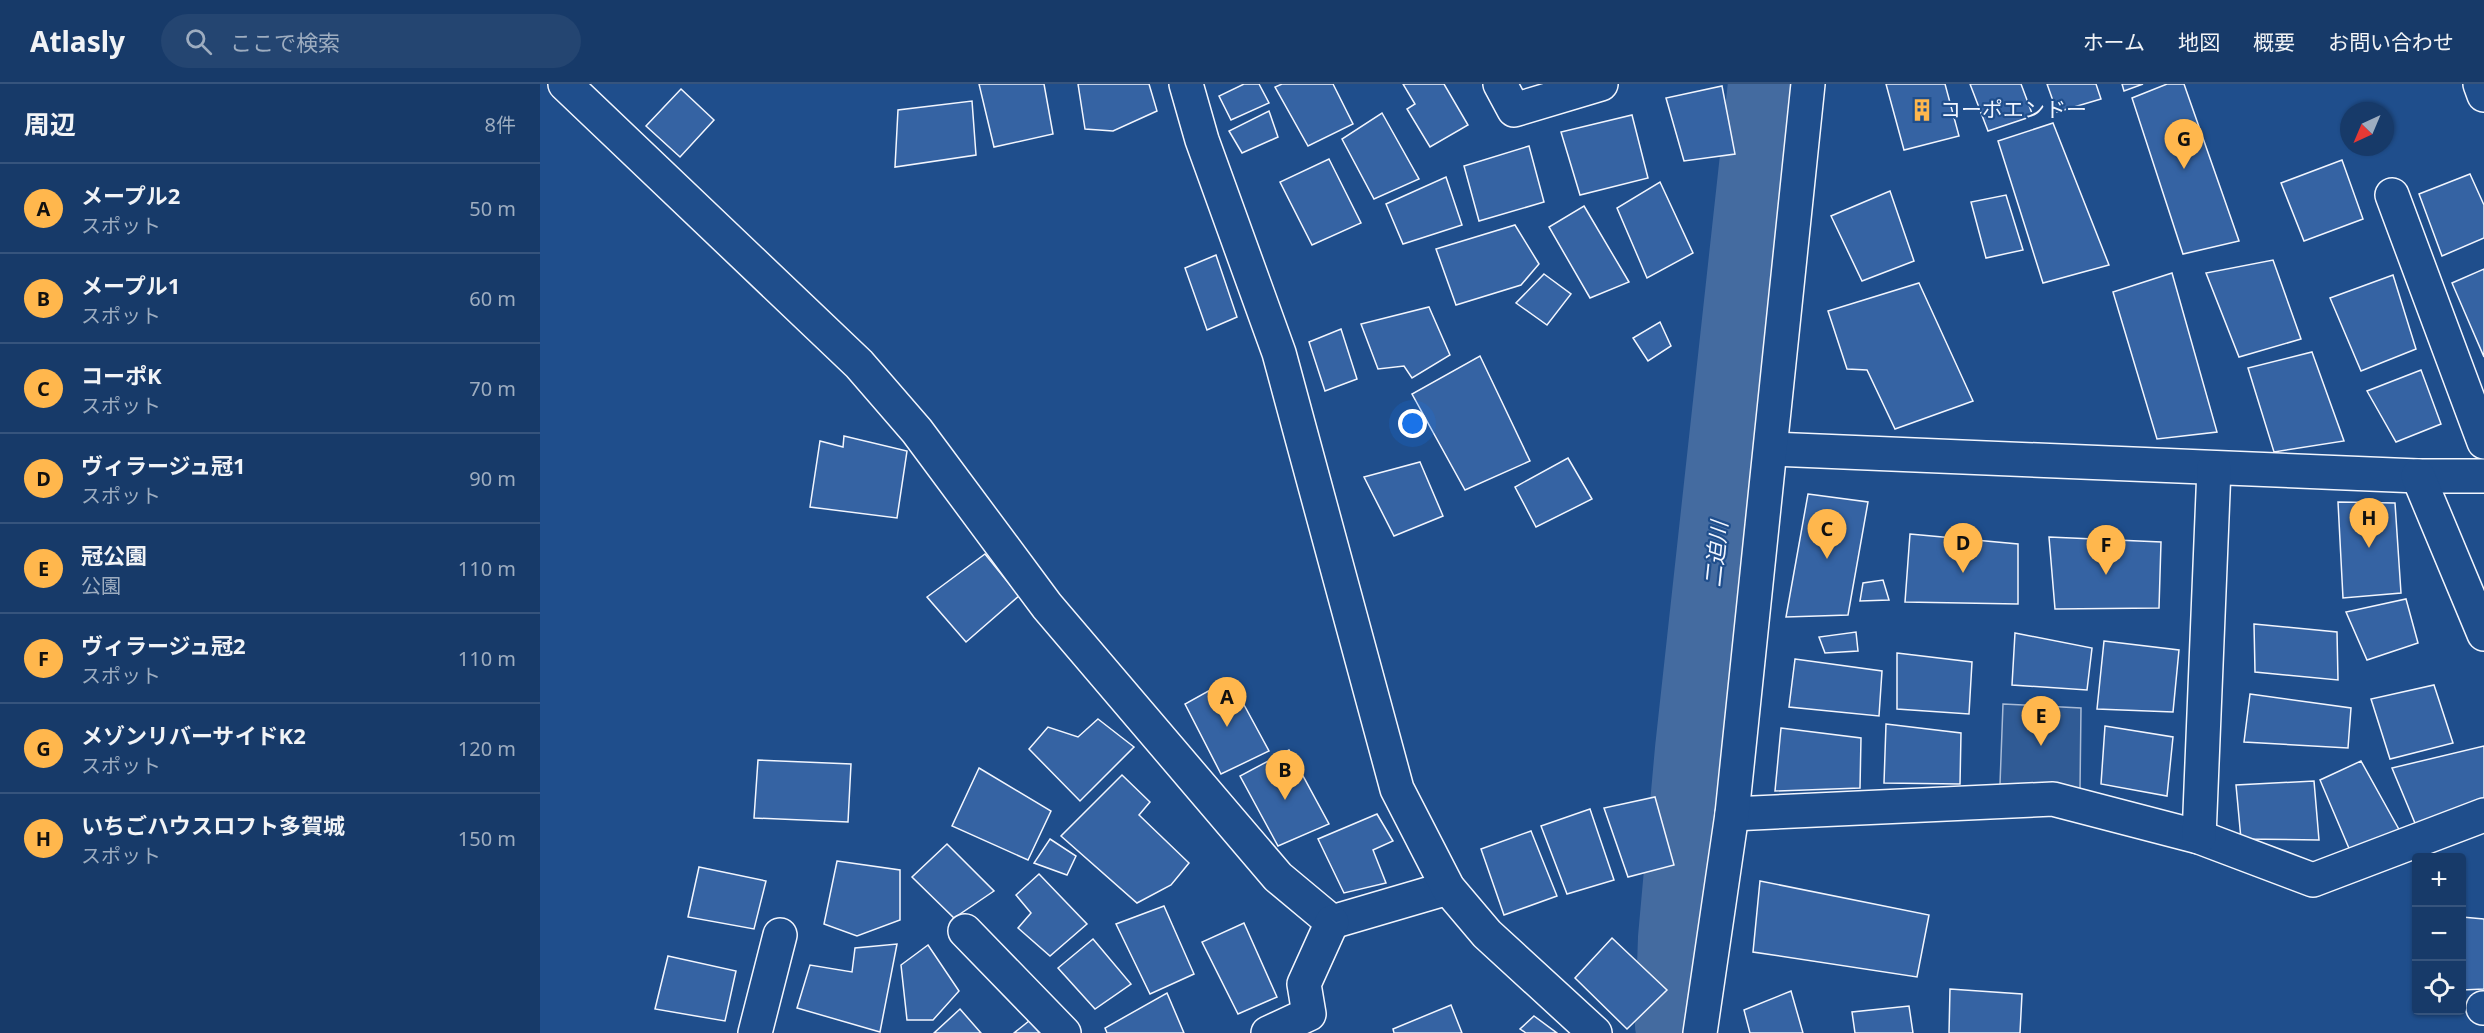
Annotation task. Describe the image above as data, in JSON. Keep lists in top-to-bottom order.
{
  "water": ["二迫川"],
  "places": {
    "building": ["コーポエンドー"]
  },
  "north": "bottom left",
  "page": {
    "header": "Atlasly",
    "search": "ここで検索",
    "nav": [
      "ホーム",
      "地図",
      "概要",
      "お問い合わせ"
    ],
    "heading": ["周辺", "8件"],
    "pins": [
      "G",
      "H",
      "C",
      "D",
      "F",
      "A",
      "E",
      "B"
    ],
    "list": [
      {
        "mark": "A",
        "name": "メープル2",
        "note": "スポット",
        "value": "50 m"
      },
      {
        "mark": "B",
        "name": "メープル1",
        "note": "スポット",
        "value": "60 m"
      },
      {
        "mark": "C",
        "name": "コーポK",
        "note": "スポット",
        "value": "70 m"
      },
      {
        "mark": "D",
        "name": "ヴィラージュ冠1",
        "note": "スポット",
        "value": "90 m"
      },
      {
        "mark": "E",
        "name": "冠公園",
        "note": "公園",
        "value": "110 m"
      },
      {
        "mark": "F",
        "name": "ヴィラージュ冠2",
        "note": "スポット",
        "value": "110 m"
      },
      {
        "mark": "G",
        "name": "メゾンリバーサイドK2",
        "note": "スポット",
        "value": "120 m"
      },
      {
        "mark": "H",
        "name": "いちごハウスロフト多賀城",
        "note": "スポット",
        "value": "150 m"
      }
    ],
    "map_buttons": ["+", "−"]
  }
}
